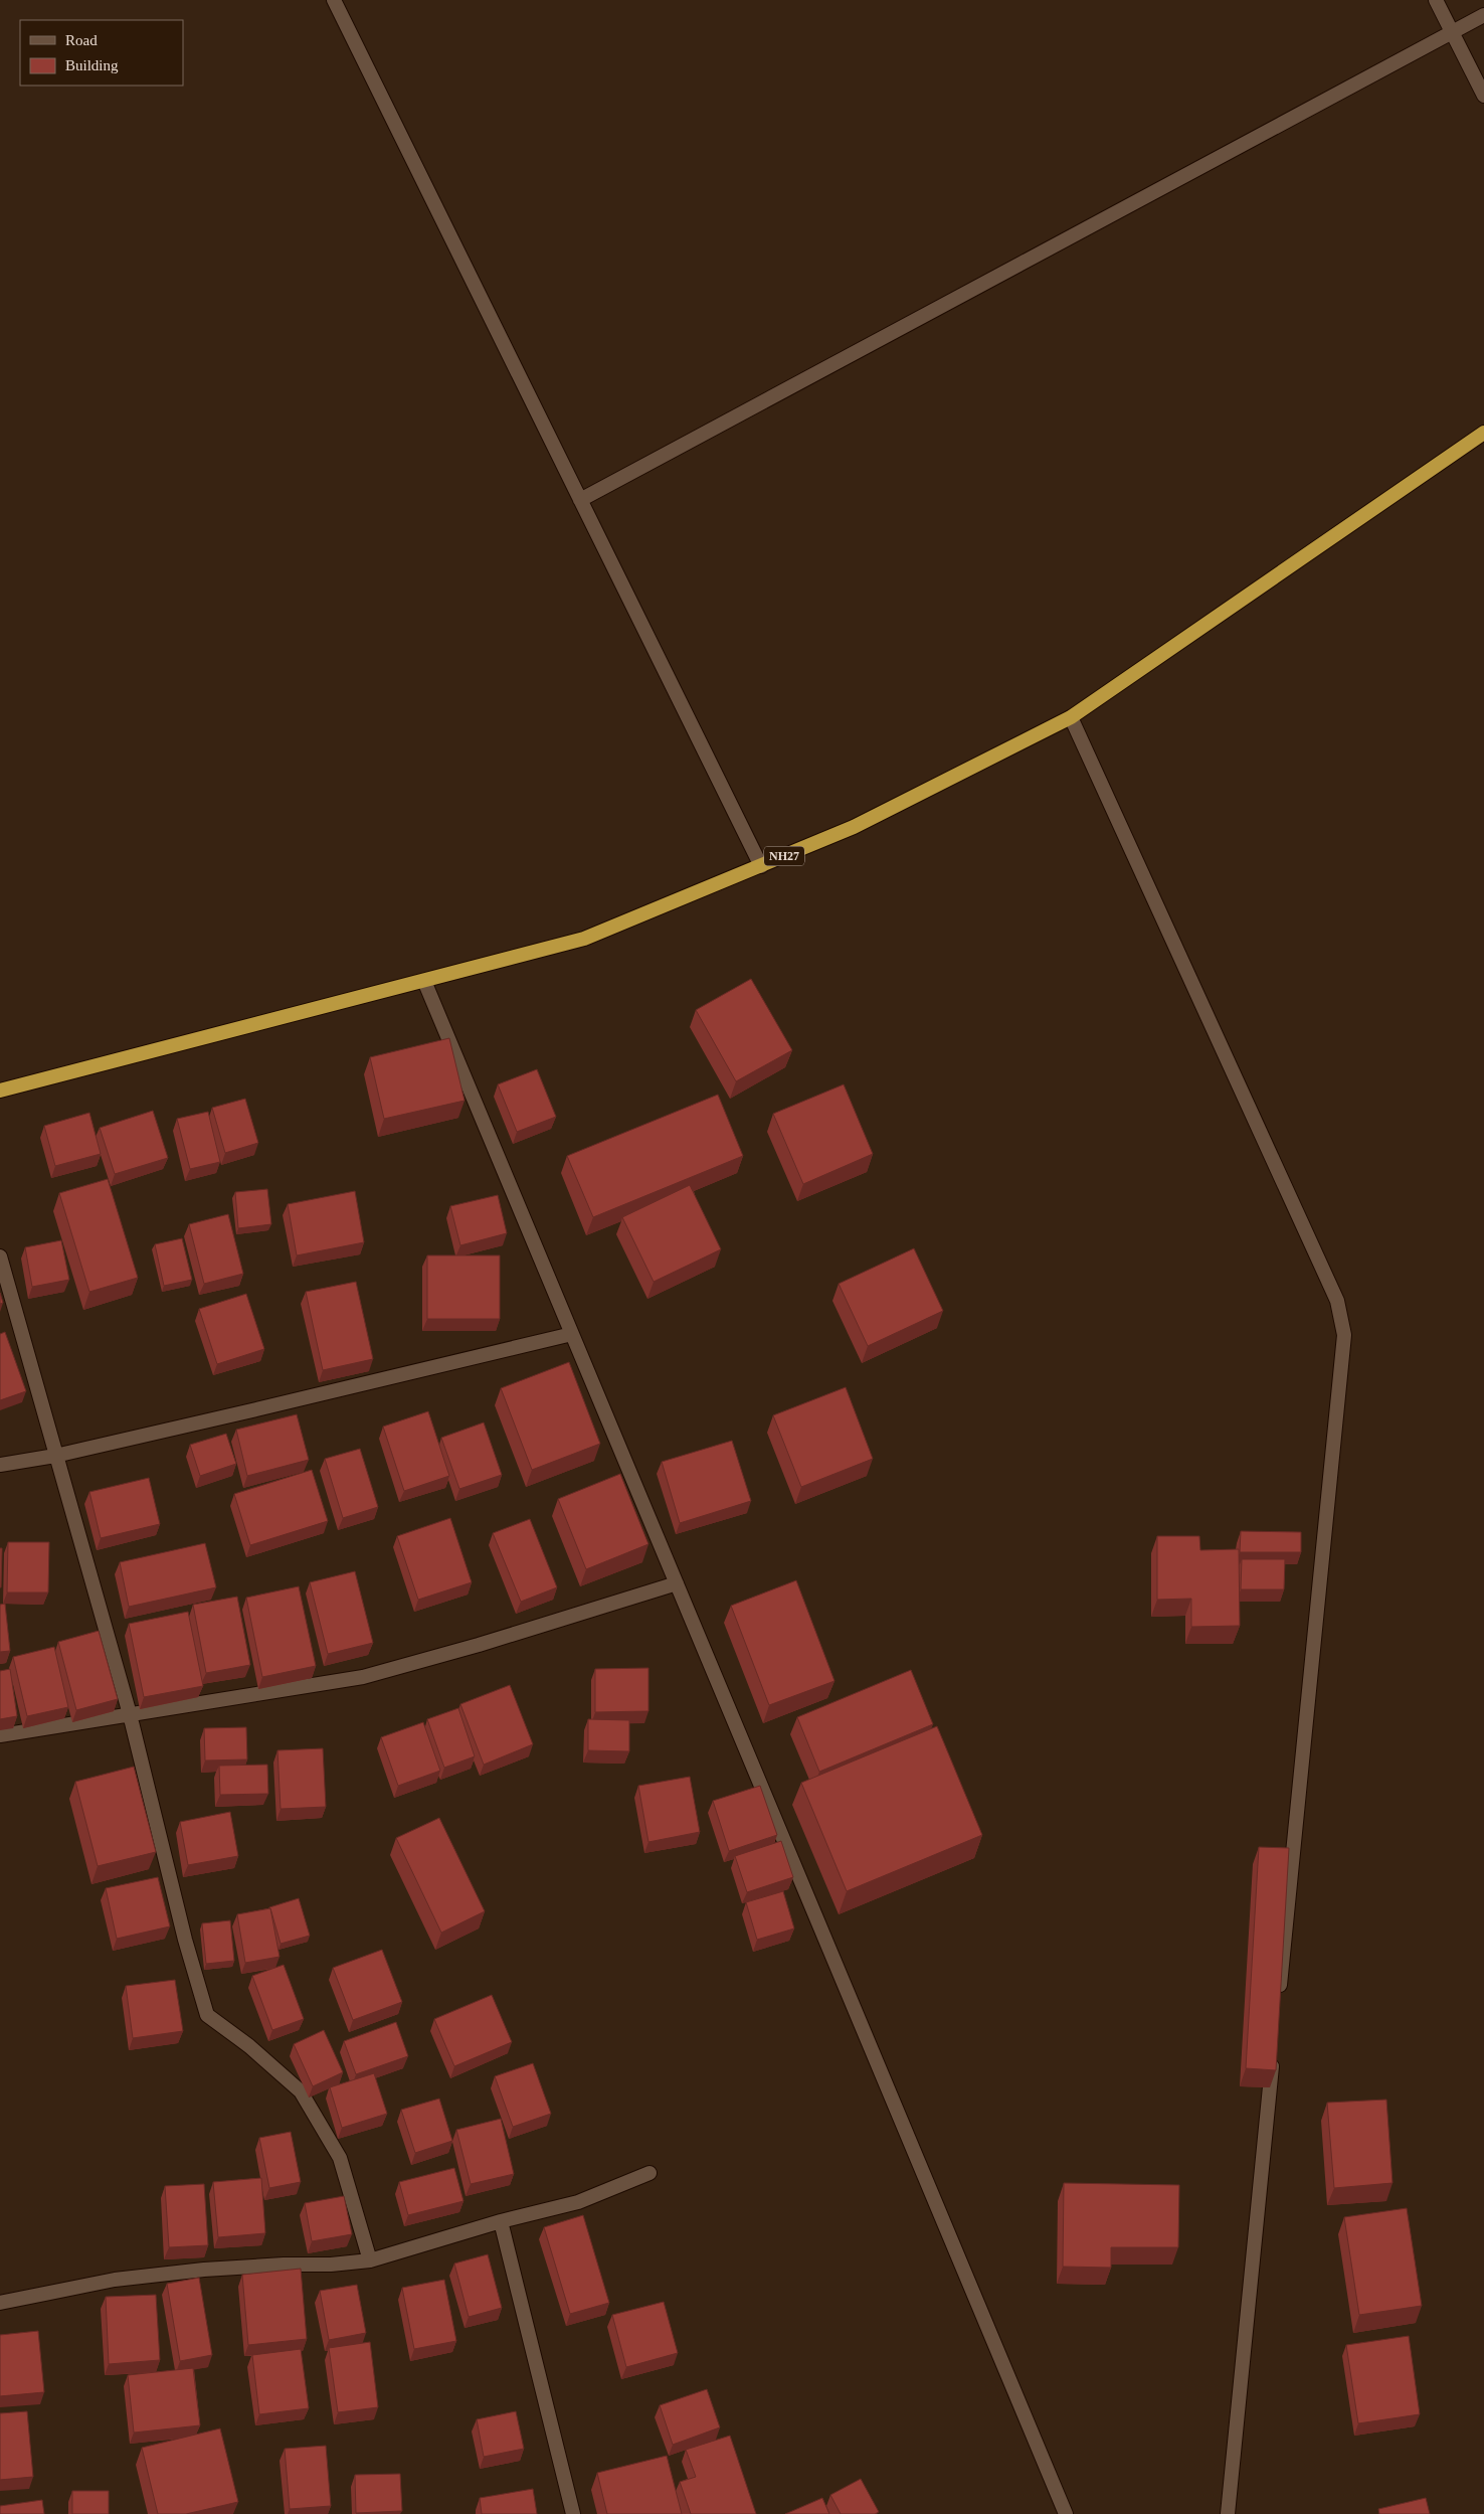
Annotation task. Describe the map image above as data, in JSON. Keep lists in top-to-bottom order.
{
  "streets": {
    "highway": ["NH27"]
  },
  "legend": ["Road", "Building"]
}
